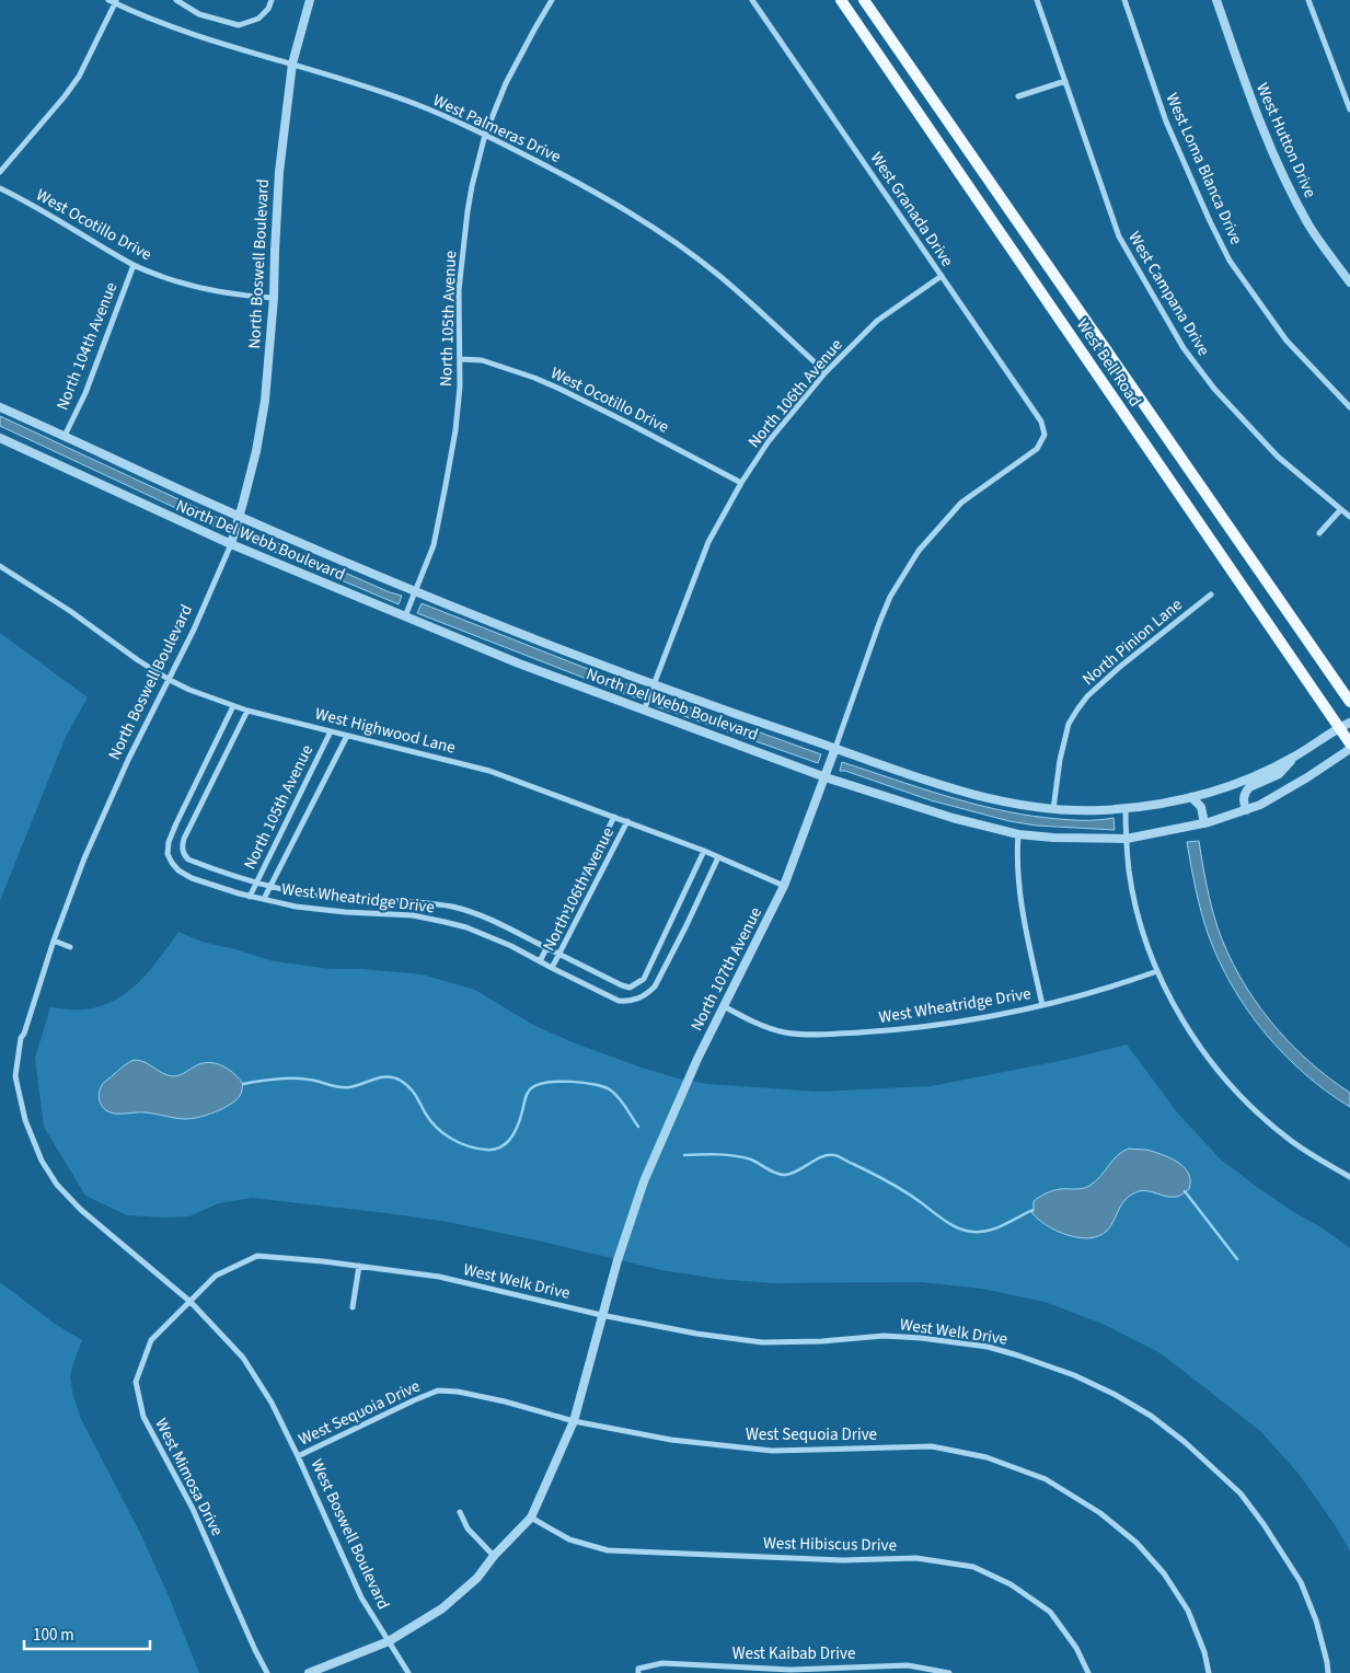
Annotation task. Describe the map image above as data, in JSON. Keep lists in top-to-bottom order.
{
  "streets": {
    "main road": ["West Bell Road"],
    "street": [
      "West Palmeras Drive",
      "West Hutton Drive",
      "West Loma Blanca Drive",
      "West Granada Drive",
      "West Ocotillo Drive",
      "North Boswell Boulevard",
      "West Campana Drive",
      "North 105th Avenue",
      "North 104th Avenue",
      "North 106th Avenue",
      "North Del Webb Boulevard",
      "North Pinion Lane",
      "West Highwood Lane",
      "West Wheatridge Drive",
      "North 107th Avenue",
      "West Welk Drive",
      "West Sequoia Drive",
      "West Mimosa Drive",
      "West Boswell Boulevard",
      "West Hibiscus Drive",
      "West Kaibab Drive"
    ]
  },
  "crossings": [
    ["West Palmeras Drive", "North Boswell Boulevard"],
    ["West Palmeras Drive", "North 105th Avenue"],
    ["West Palmeras Drive", "North 106th Avenue"],
    ["West Granada Drive", "North 106th Avenue"],
    ["West Granada Drive", "North 107th Avenue"],
    ["West Ocotillo Drive", "North Boswell Boulevard"],
    ["West Ocotillo Drive", "North 105th Avenue"],
    ["West Ocotillo Drive", "North 104th Avenue"],
    ["West Ocotillo Drive", "North 106th Avenue"],
    ["North Boswell Boulevard", "North Del Webb Boulevard"],
    ["North Boswell Boulevard", "West Highwood Lane"],
    ["North Boswell Boulevard", "West Welk Drive"],
    ["North Boswell Boulevard", "West Mimosa Drive"],
    ["North Boswell Boulevard", "West Boswell Boulevard"],
    ["North 105th Avenue", "North Del Webb Boulevard"],
    ["North 105th Avenue", "West Highwood Lane"],
    ["North 105th Avenue", "West Wheatridge Drive"],
    ["North 104th Avenue", "North Del Webb Boulevard"],
    ["West Bell Road", "North Del Webb Boulevard"],
    ["North 106th Avenue", "North Del Webb Boulevard"],
    ["North 106th Avenue", "West Highwood Lane"],
    ["North 106th Avenue", "West Wheatridge Drive"],
    ["North Del Webb Boulevard", "North Pinion Lane"],
    ["North Del Webb Boulevard", "North 107th Avenue"],
    ["West Highwood Lane", "West Wheatridge Drive"],
    ["West Highwood Lane", "North 107th Avenue"],
    ["West Wheatridge Drive", "North 107th Avenue"],
    ["North 107th Avenue", "West Welk Drive"],
    ["North 107th Avenue", "West Sequoia Drive"],
    ["North 107th Avenue", "West Boswell Boulevard"],
    ["North 107th Avenue", "West Hibiscus Drive"],
    ["West Welk Drive", "West Mimosa Drive"],
    ["West Welk Drive", "West Boswell Boulevard"],
    ["West Sequoia Drive", "West Boswell Boulevard"],
    ["West Mimosa Drive", "West Boswell Boulevard"]
  ],
  "scale_bar": "100 m"
}
